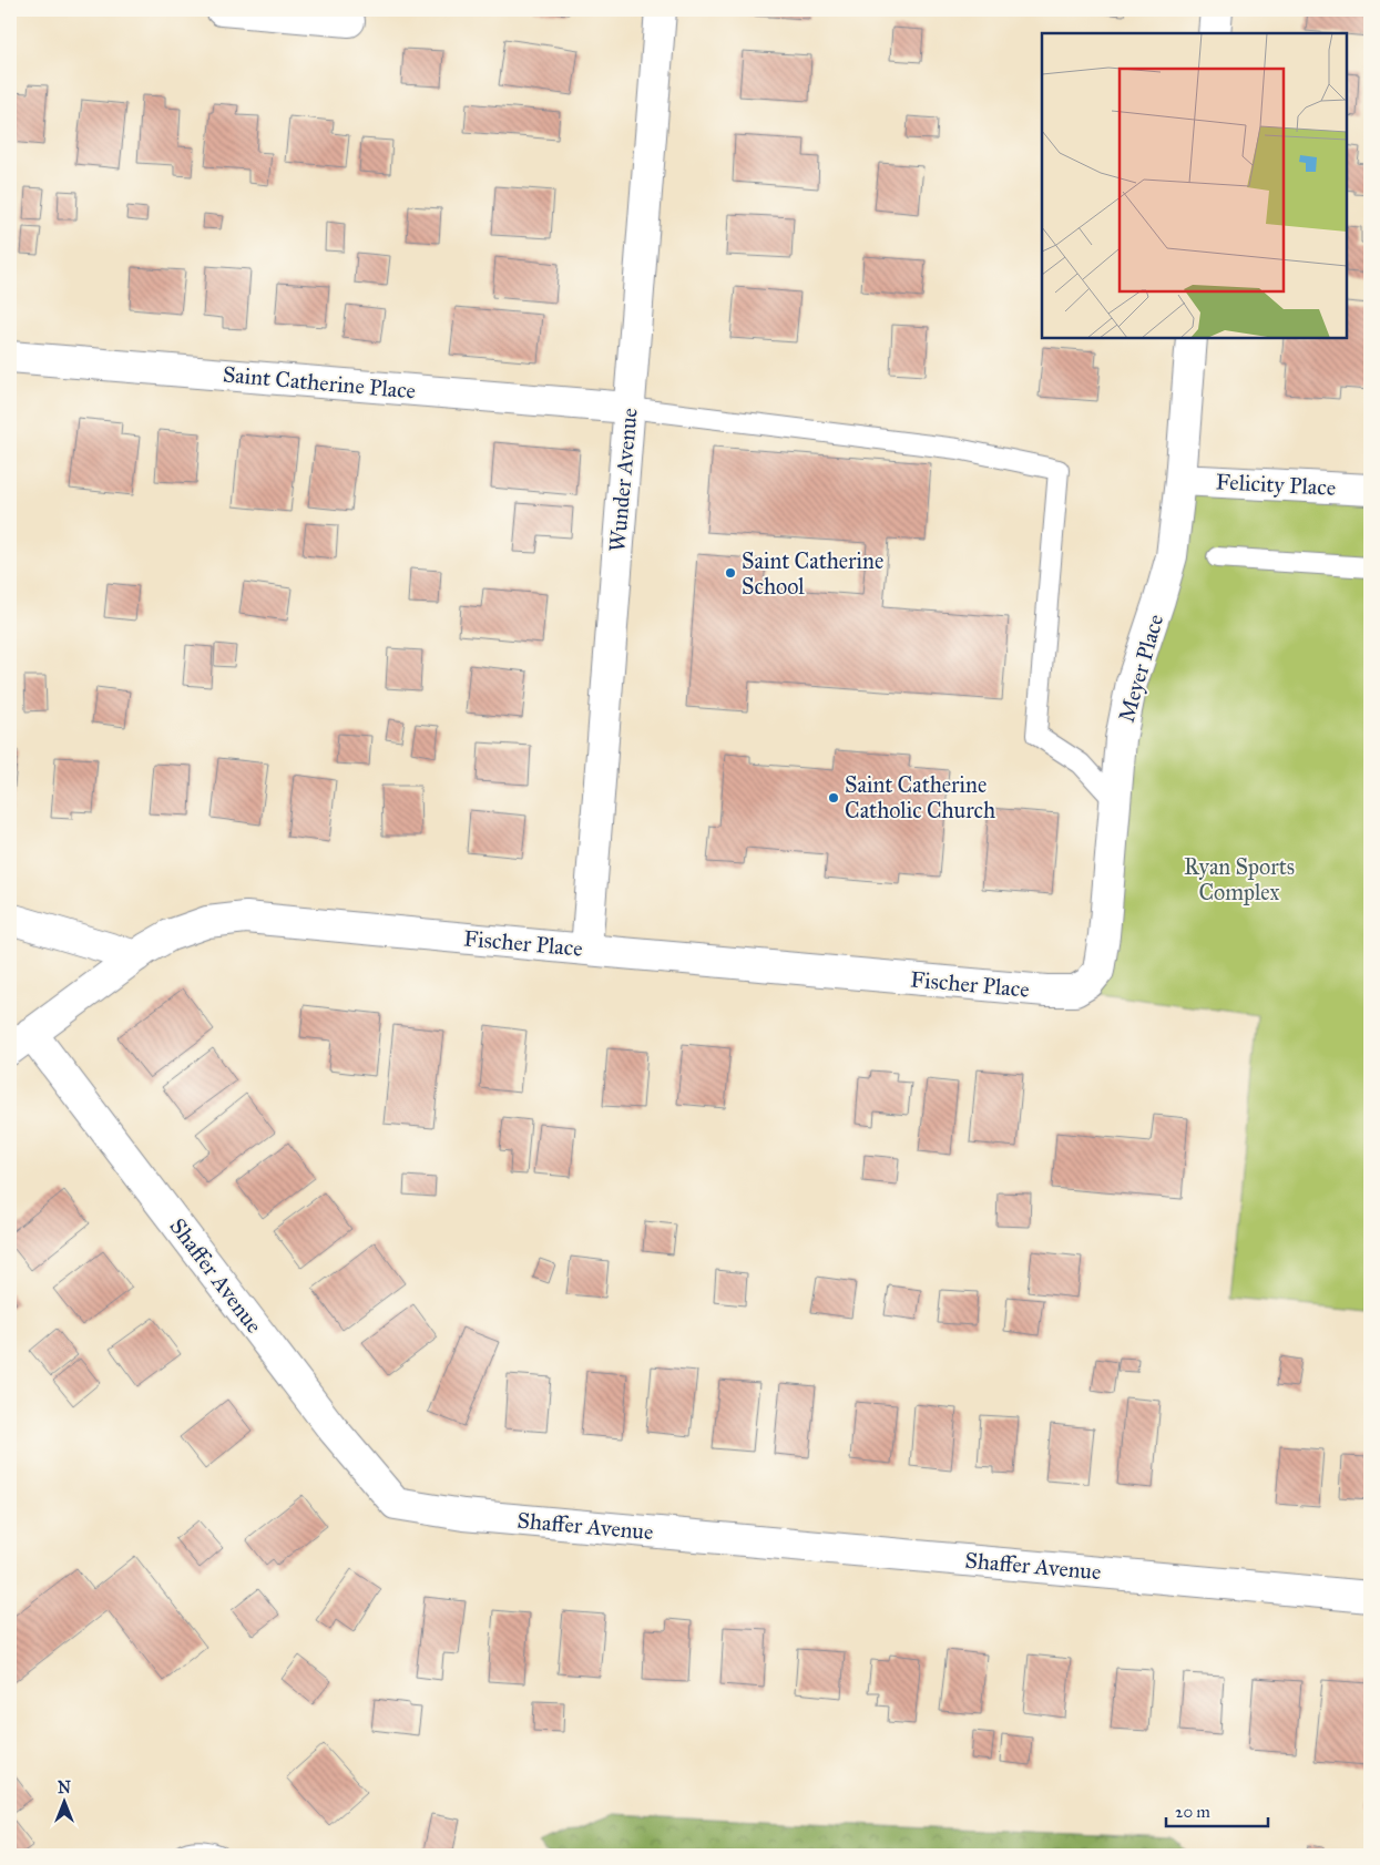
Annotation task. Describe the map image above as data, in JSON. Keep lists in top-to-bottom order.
{
  "streets": {
    "street": [
      "Saint Catherine Place",
      "Wunder Avenue",
      "Felicity Place",
      "Meyer Place",
      "Fischer Place",
      "Shaffer Avenue"
    ]
  },
  "crossings": [
    ["Saint Catherine Place", "Wunder Avenue"],
    ["Wunder Avenue", "Fischer Place"],
    ["Felicity Place", "Meyer Place"],
    ["Meyer Place", "Fischer Place"],
    ["Fischer Place", "Shaffer Avenue"]
  ],
  "parks": ["Ryan Sports Complex"],
  "places": ["Saint Catherine School", "Saint Catherine Catholic Church"],
  "scale_bar": "20 m",
  "north": "top"
}
